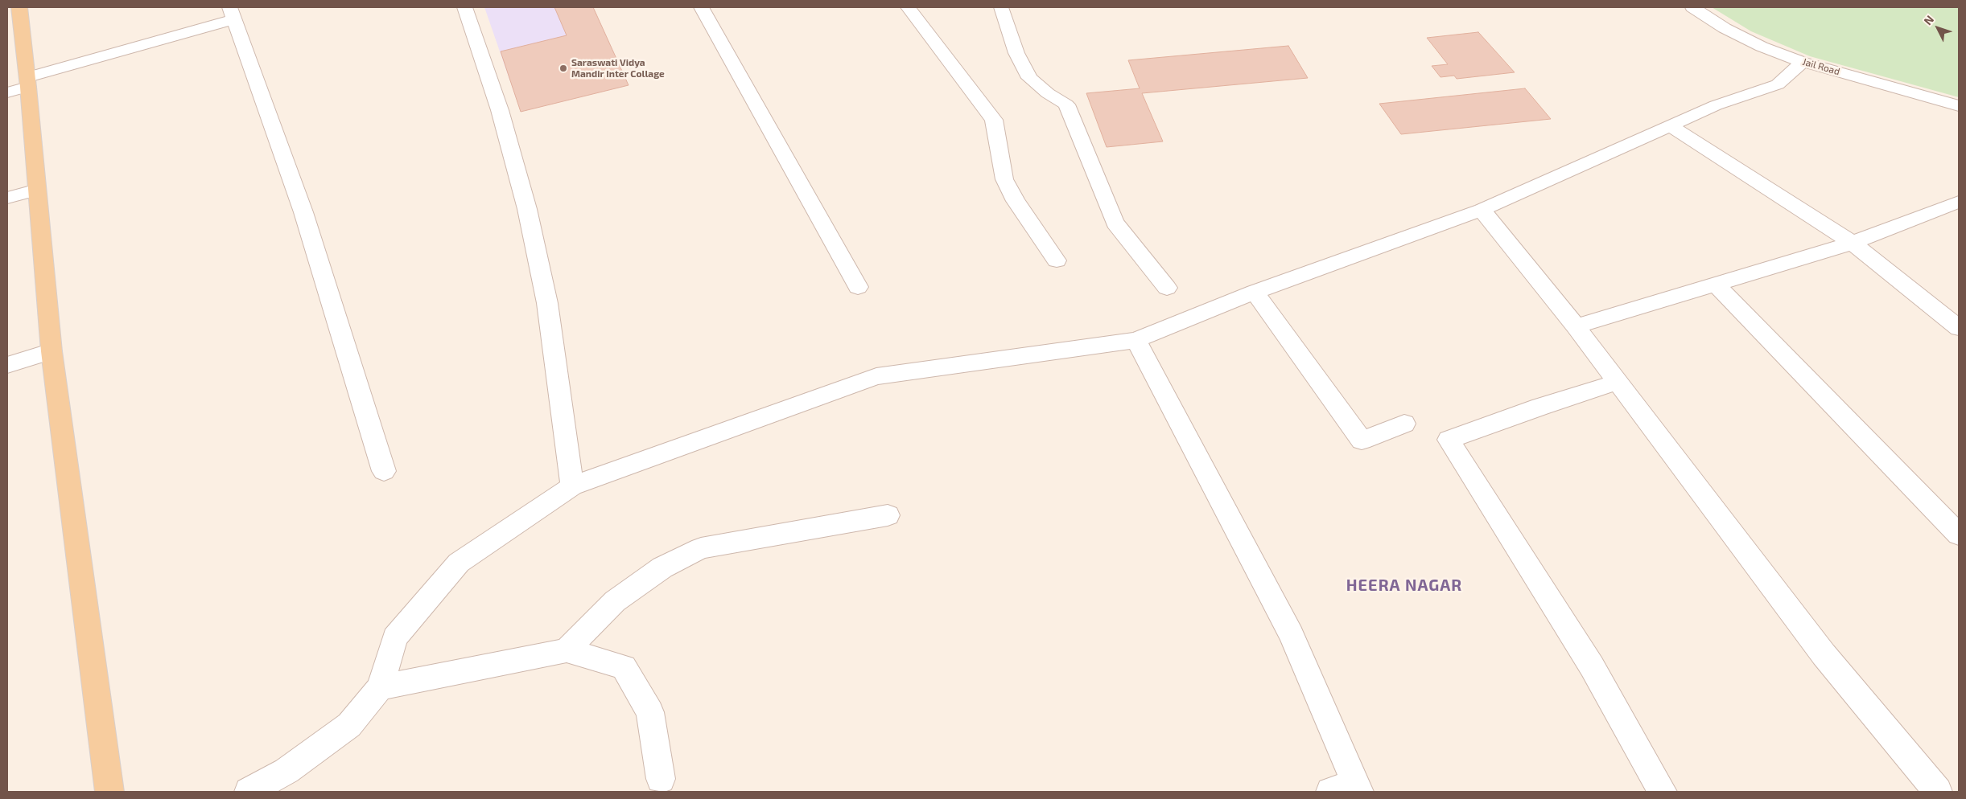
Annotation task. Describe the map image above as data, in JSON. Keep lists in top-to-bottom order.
{
  "streets": {
    "street": ["Jail Road"]
  },
  "districts": ["HEERA NAGAR"],
  "places": ["Saraswati Vidya Mandir Inter Collage"],
  "north": "top left"
}
